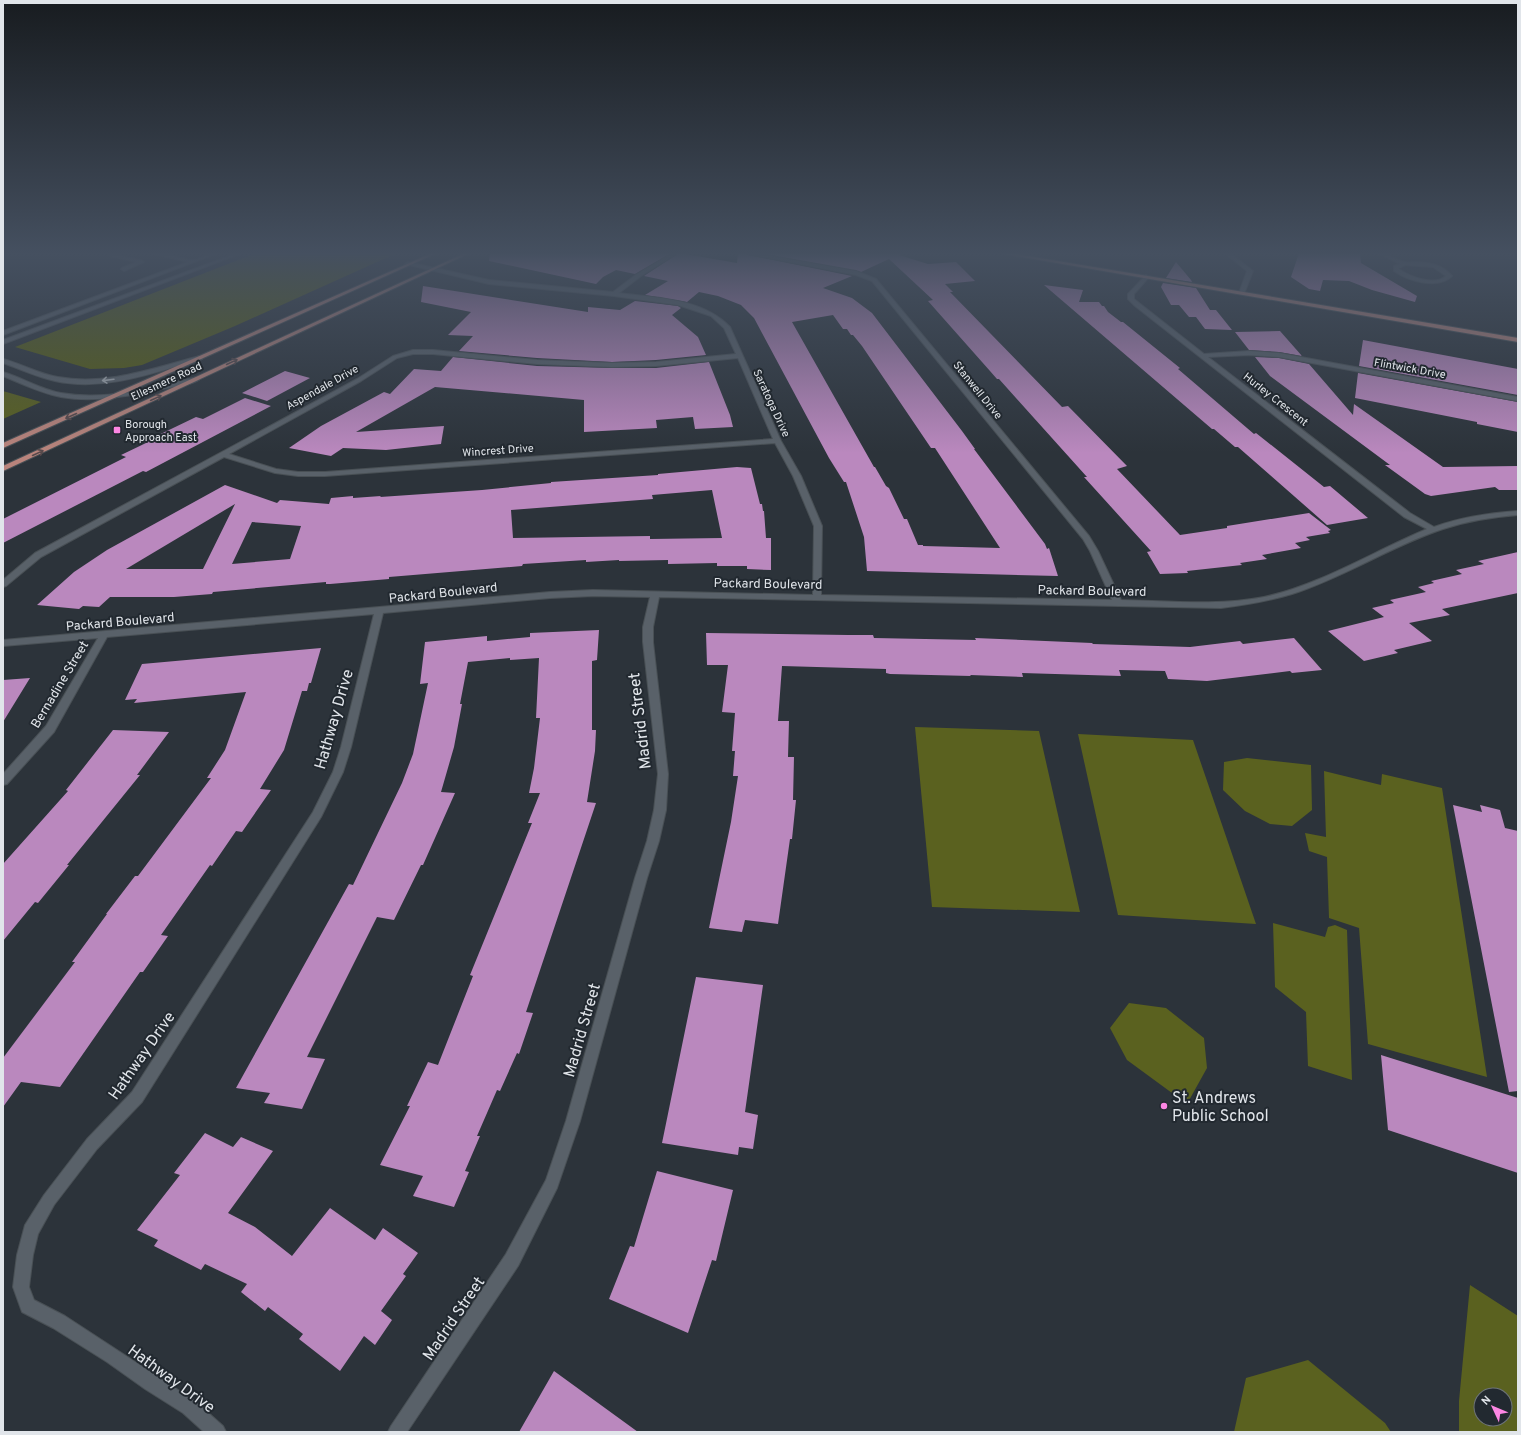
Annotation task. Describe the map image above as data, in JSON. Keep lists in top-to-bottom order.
{
  "streets": {
    "main road": ["Ellesmere Road"],
    "street": [
      "Flintwick Drive",
      "Aspendale Drive",
      "Stanwell Drive",
      "Hurley Crescent",
      "Saratoga Drive",
      "Wincrest Drive",
      "Packard Boulevard",
      "Bernadine Street",
      "Hathway Drive",
      "Madrid Street"
    ]
  },
  "crossings": [
    ["Flintwick Drive", "Hurley Crescent"],
    ["Aspendale Drive", "Saratoga Drive"],
    ["Aspendale Drive", "Wincrest Drive"],
    ["Stanwell Drive", "Packard Boulevard"],
    ["Hurley Crescent", "Packard Boulevard"],
    ["Saratoga Drive", "Wincrest Drive"],
    ["Saratoga Drive", "Packard Boulevard"],
    ["Packard Boulevard", "Bernadine Street"],
    ["Packard Boulevard", "Hathway Drive"],
    ["Packard Boulevard", "Madrid Street"]
  ],
  "places": {
    "transit": ["Borough Approach East"],
    "other": ["St. Andrews Public School"]
  },
  "north": "top left"
}
